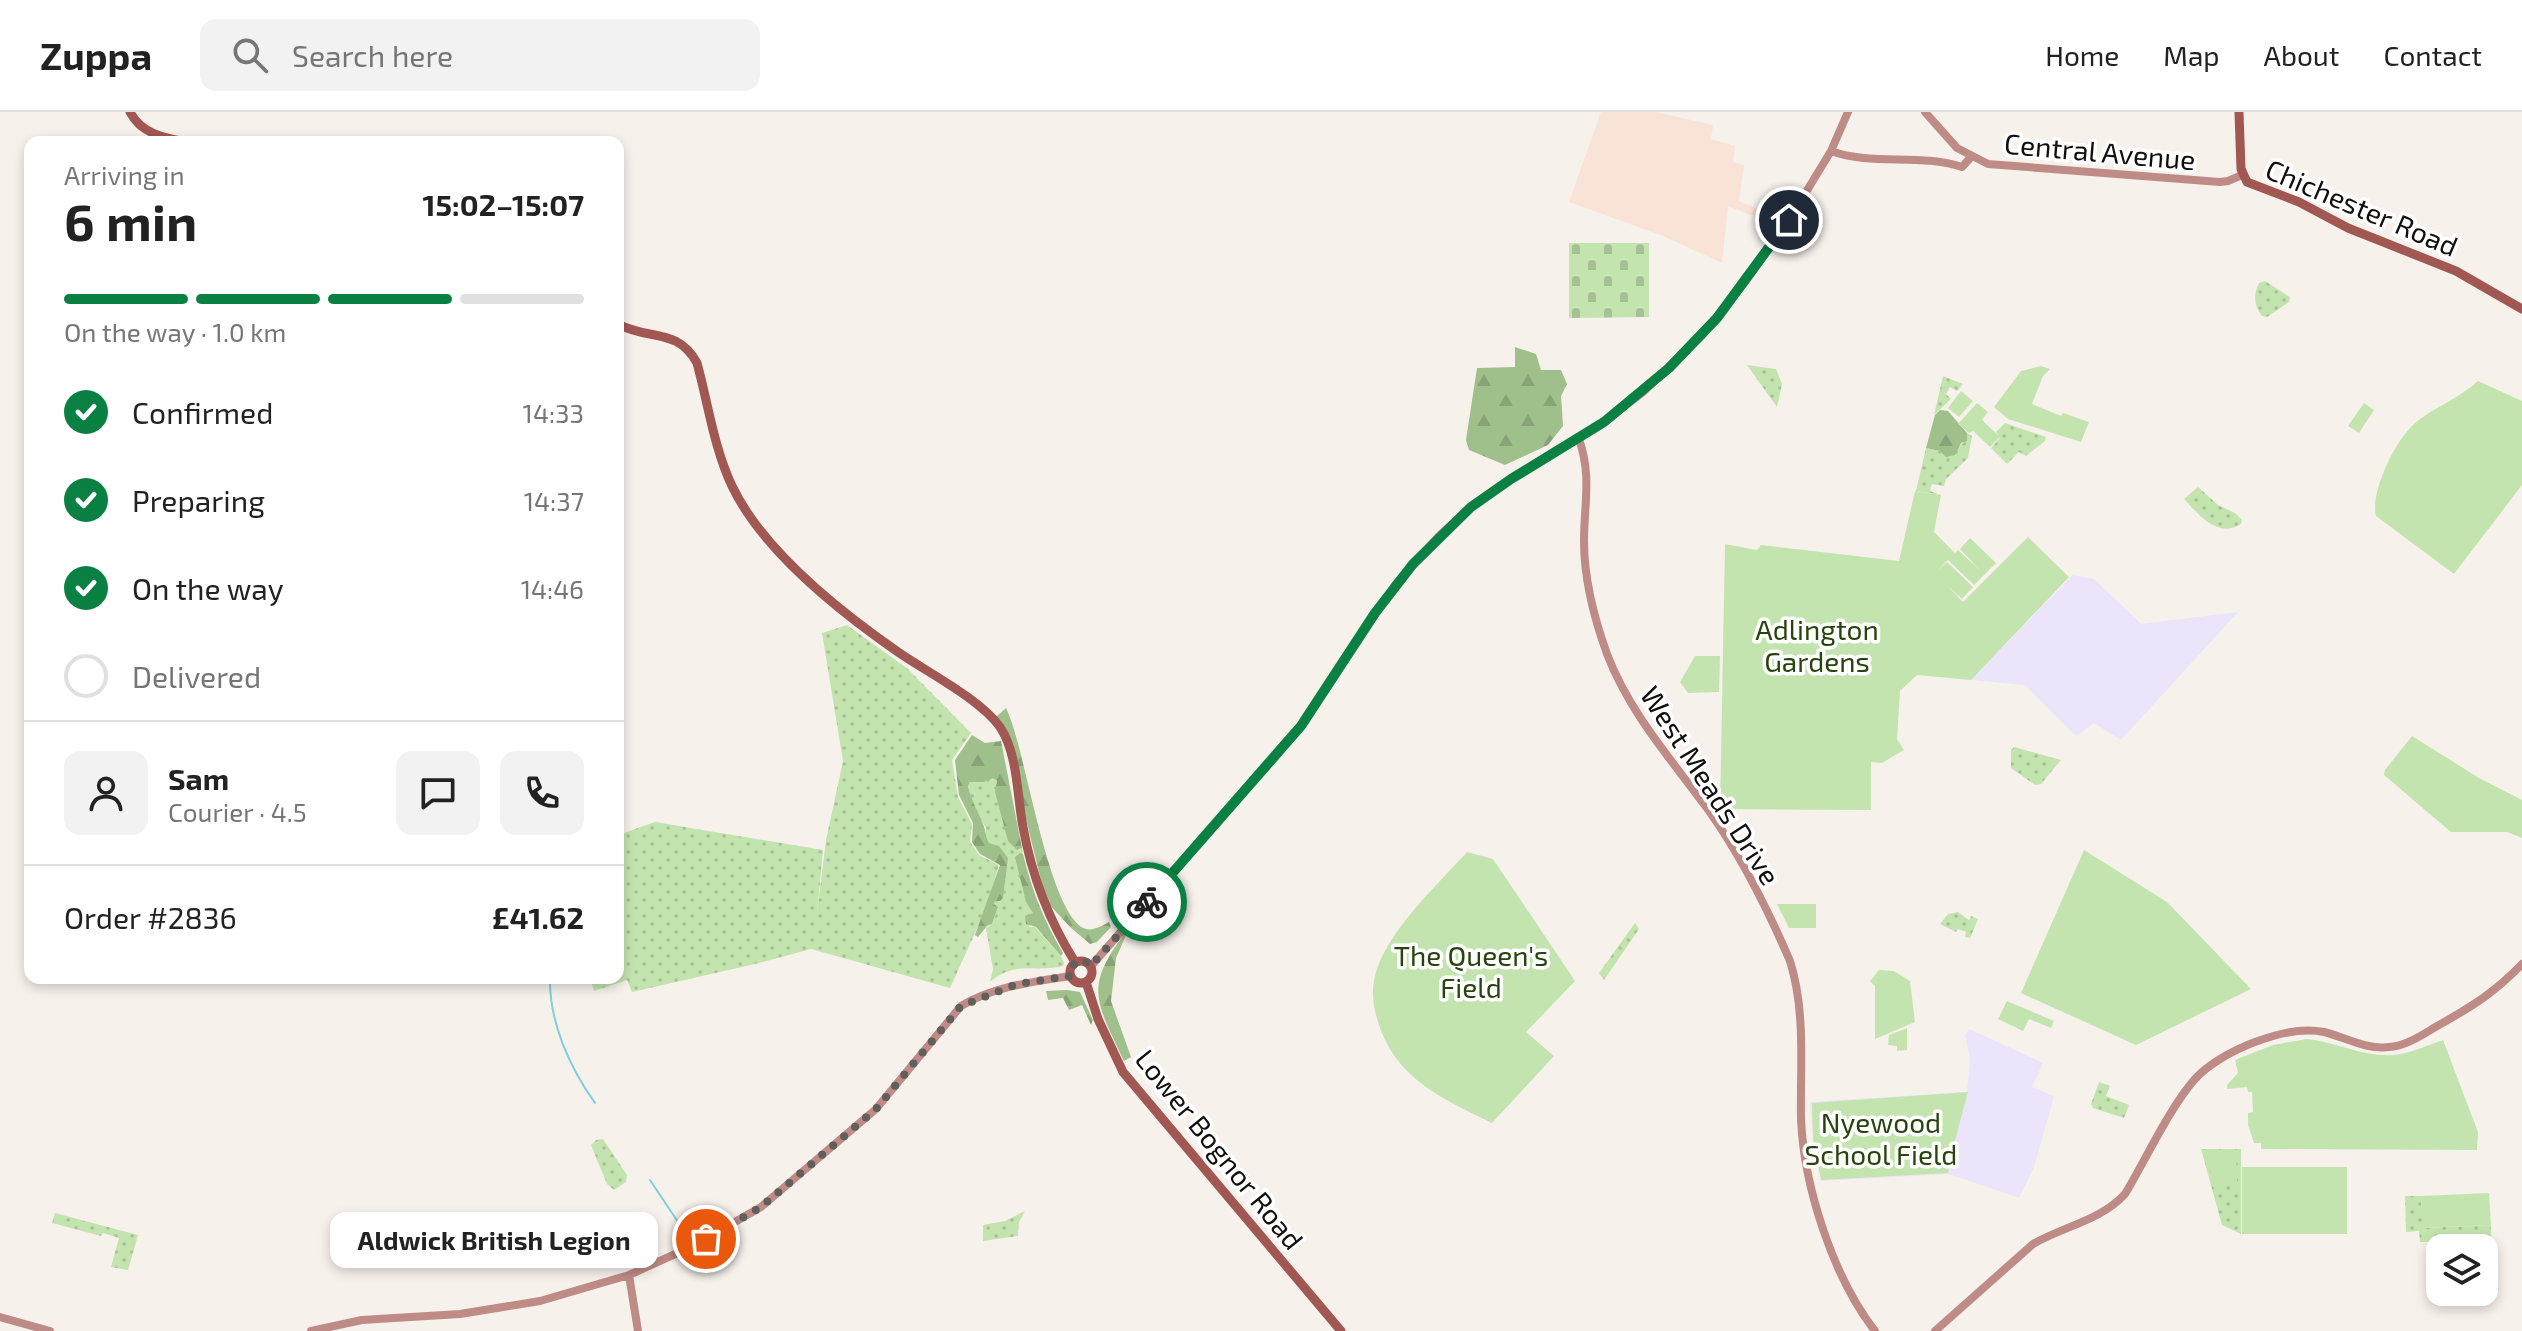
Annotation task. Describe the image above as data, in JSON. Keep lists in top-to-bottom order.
{
  "streets": {
    "main road": ["Chichester Road", "Lower Bognor Road"],
    "street": ["Central Avenue", "West Meads Drive"]
  },
  "crossings": [
    ["Central Avenue", "Chichester Road"]
  ],
  "parks": ["Adlington Gardens", "The Queen's Field", "Nyewood School Field"],
  "places": ["Aldwick British Legion"],
  "page": {
    "header": "Zuppa",
    "search": "Search here",
    "nav": [
      "Home",
      "Map",
      "About",
      "Contact"
    ],
    "heading": ["6 min", "Arriving in", "15:02–15:07"],
    "panel": [
      "Sam",
      "Courier · 4.5",
      "Order #2836",
      "£41.62"
    ],
    "bar": "On the way · 1.0 km",
    "list": [
      ["Confirmed", "14:33"],
      ["Preparing", "14:37"],
      ["On the way", "14:46"],
      "Delivered"
    ],
    "bubble": "Aldwick British Legion"
  }
}
